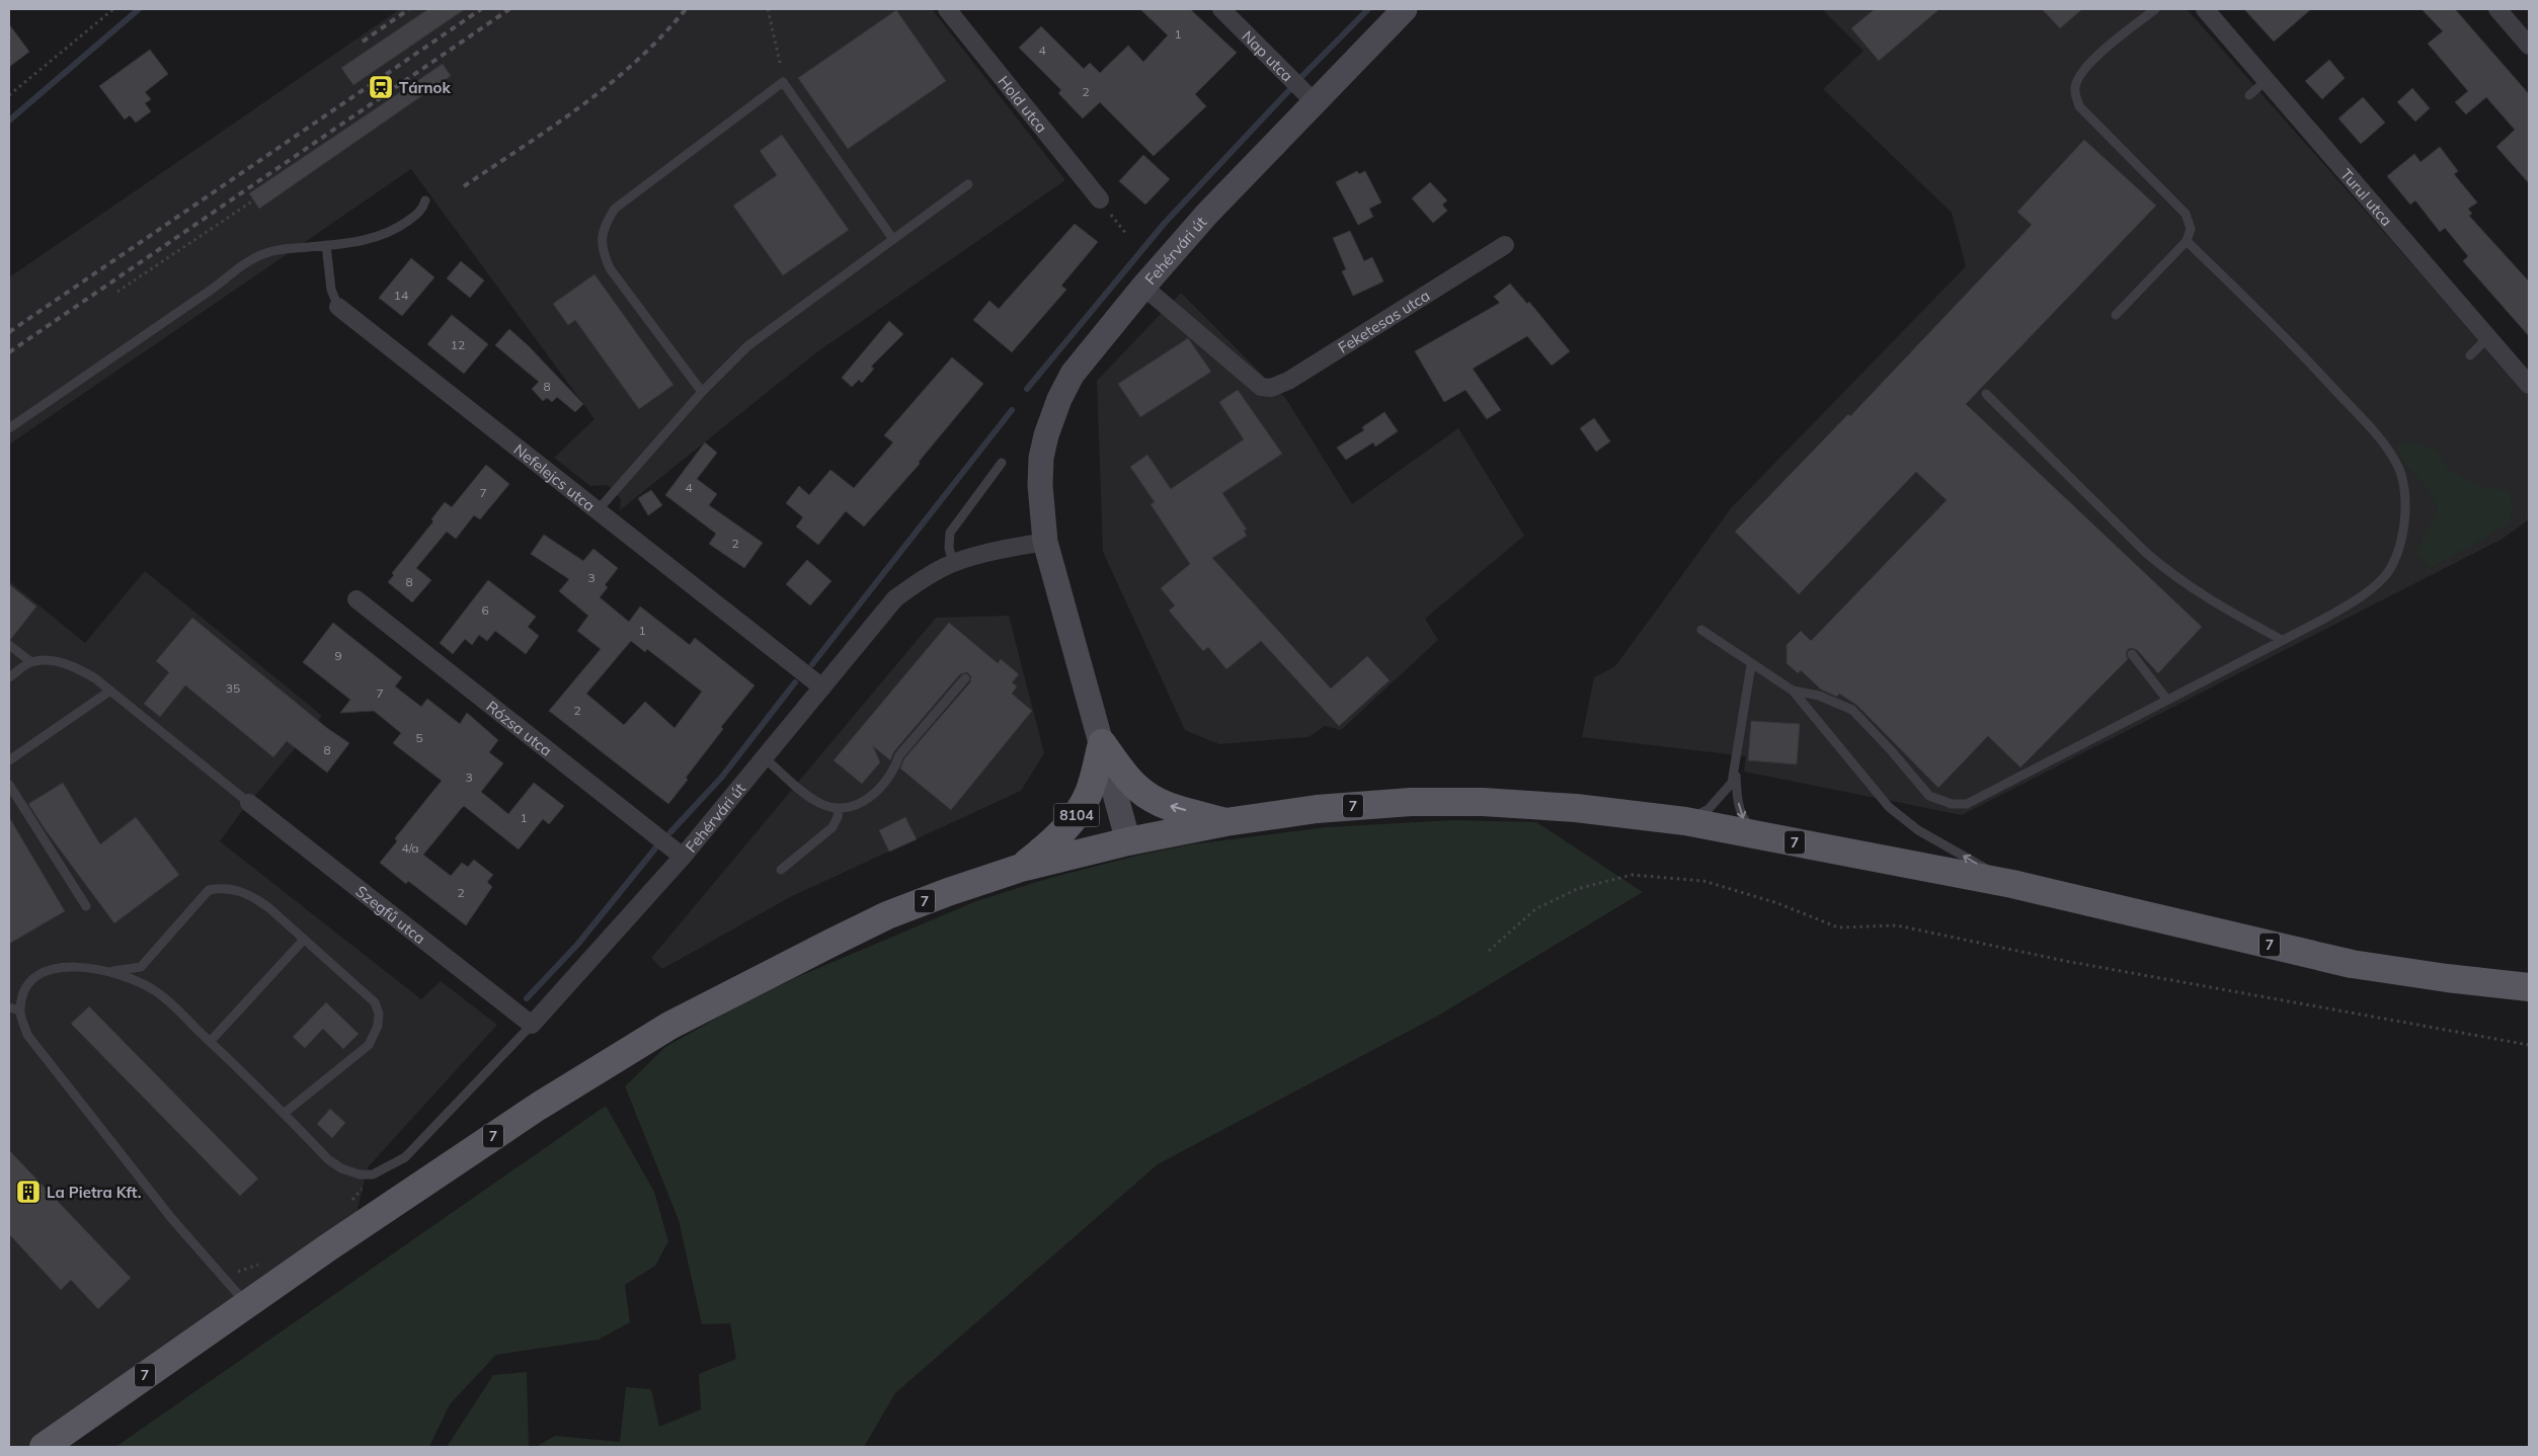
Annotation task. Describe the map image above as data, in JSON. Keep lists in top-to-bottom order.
{
  "streets": {
    "main road": ["Fehérvári út", "7", "8104"],
    "street": [
      "Nap utca",
      "Hold utca",
      "Turul utca",
      "Feketesas utca",
      "Nefelejcs utca",
      "Rózsa utca",
      "Szegfű utca"
    ]
  },
  "crossings": [
    ["Nap utca", "Fehérvári út"],
    ["Fehérvári út", "Feketesas utca"],
    ["Fehérvári út", "Nefelejcs utca"],
    ["Fehérvári út", "Rózsa utca"],
    ["Fehérvári út", "7"],
    ["Fehérvári út", "8104"],
    ["Fehérvári út", "Szegfű utca"],
    ["7", "8104"]
  ],
  "places": {
    "station": ["Tárnok"],
    "building": ["La Pietra Kft."]
  },
  "house_numbers": [
    "1",
    "4",
    "2",
    "14",
    "12",
    "8",
    "4",
    "7",
    "2",
    "3",
    "8",
    "6",
    "1",
    "9",
    "35",
    "7",
    "2",
    "5",
    "8",
    "3",
    "1",
    "4/a",
    "2"
  ]
}
